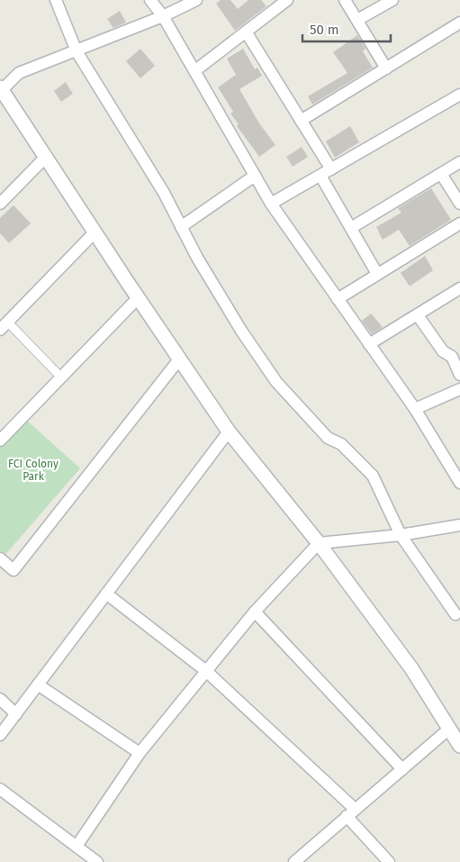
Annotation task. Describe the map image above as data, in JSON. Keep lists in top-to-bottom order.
{
  "parks": ["FCI Colony Park"],
  "scale_bar": "50 m"
}
